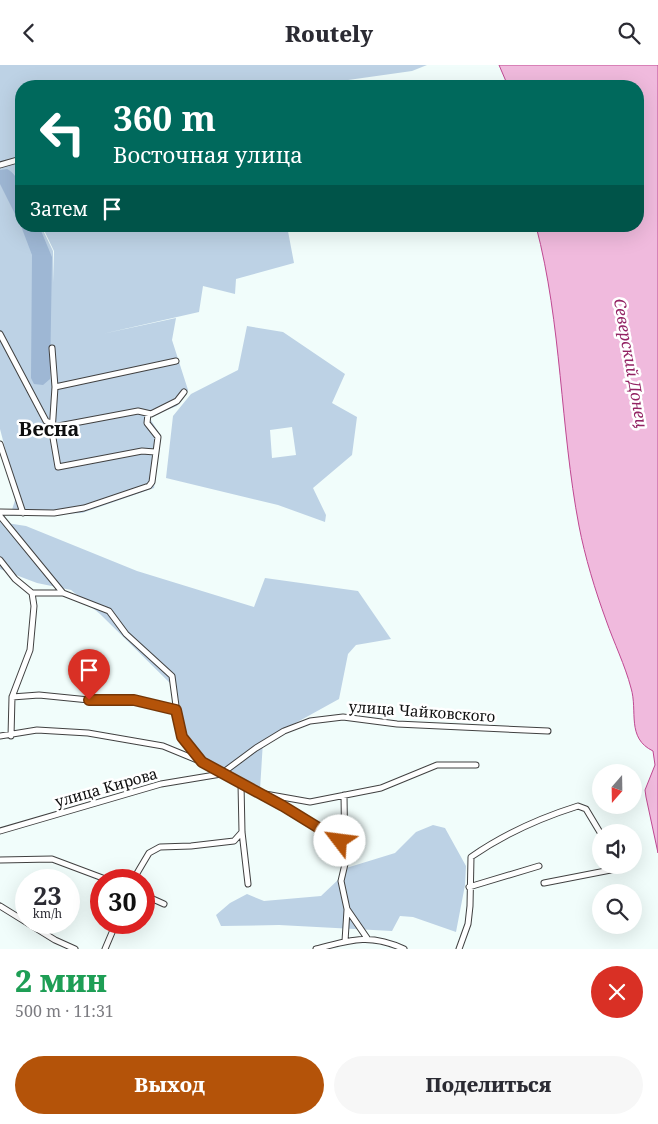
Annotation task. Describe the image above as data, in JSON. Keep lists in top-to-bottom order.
{
  "streets": {
    "street": ["улица Чайковского", "улица Кирова"]
  },
  "crossings": [
    ["улица Чайковского", "улица Кирова"]
  ],
  "districts": ["Весна"],
  "water": ["Северский Донец"],
  "north": "bottom",
  "page": {
    "header": "Routely",
    "turn": ["360 m", "Восточная улица"],
    "then": "Затем",
    "speed": "23 km/h",
    "limit": "30",
    "heading": ["2 мин", "500 m · 11:31"],
    "buttons": ["Выход", "Поделиться"]
  }
}
